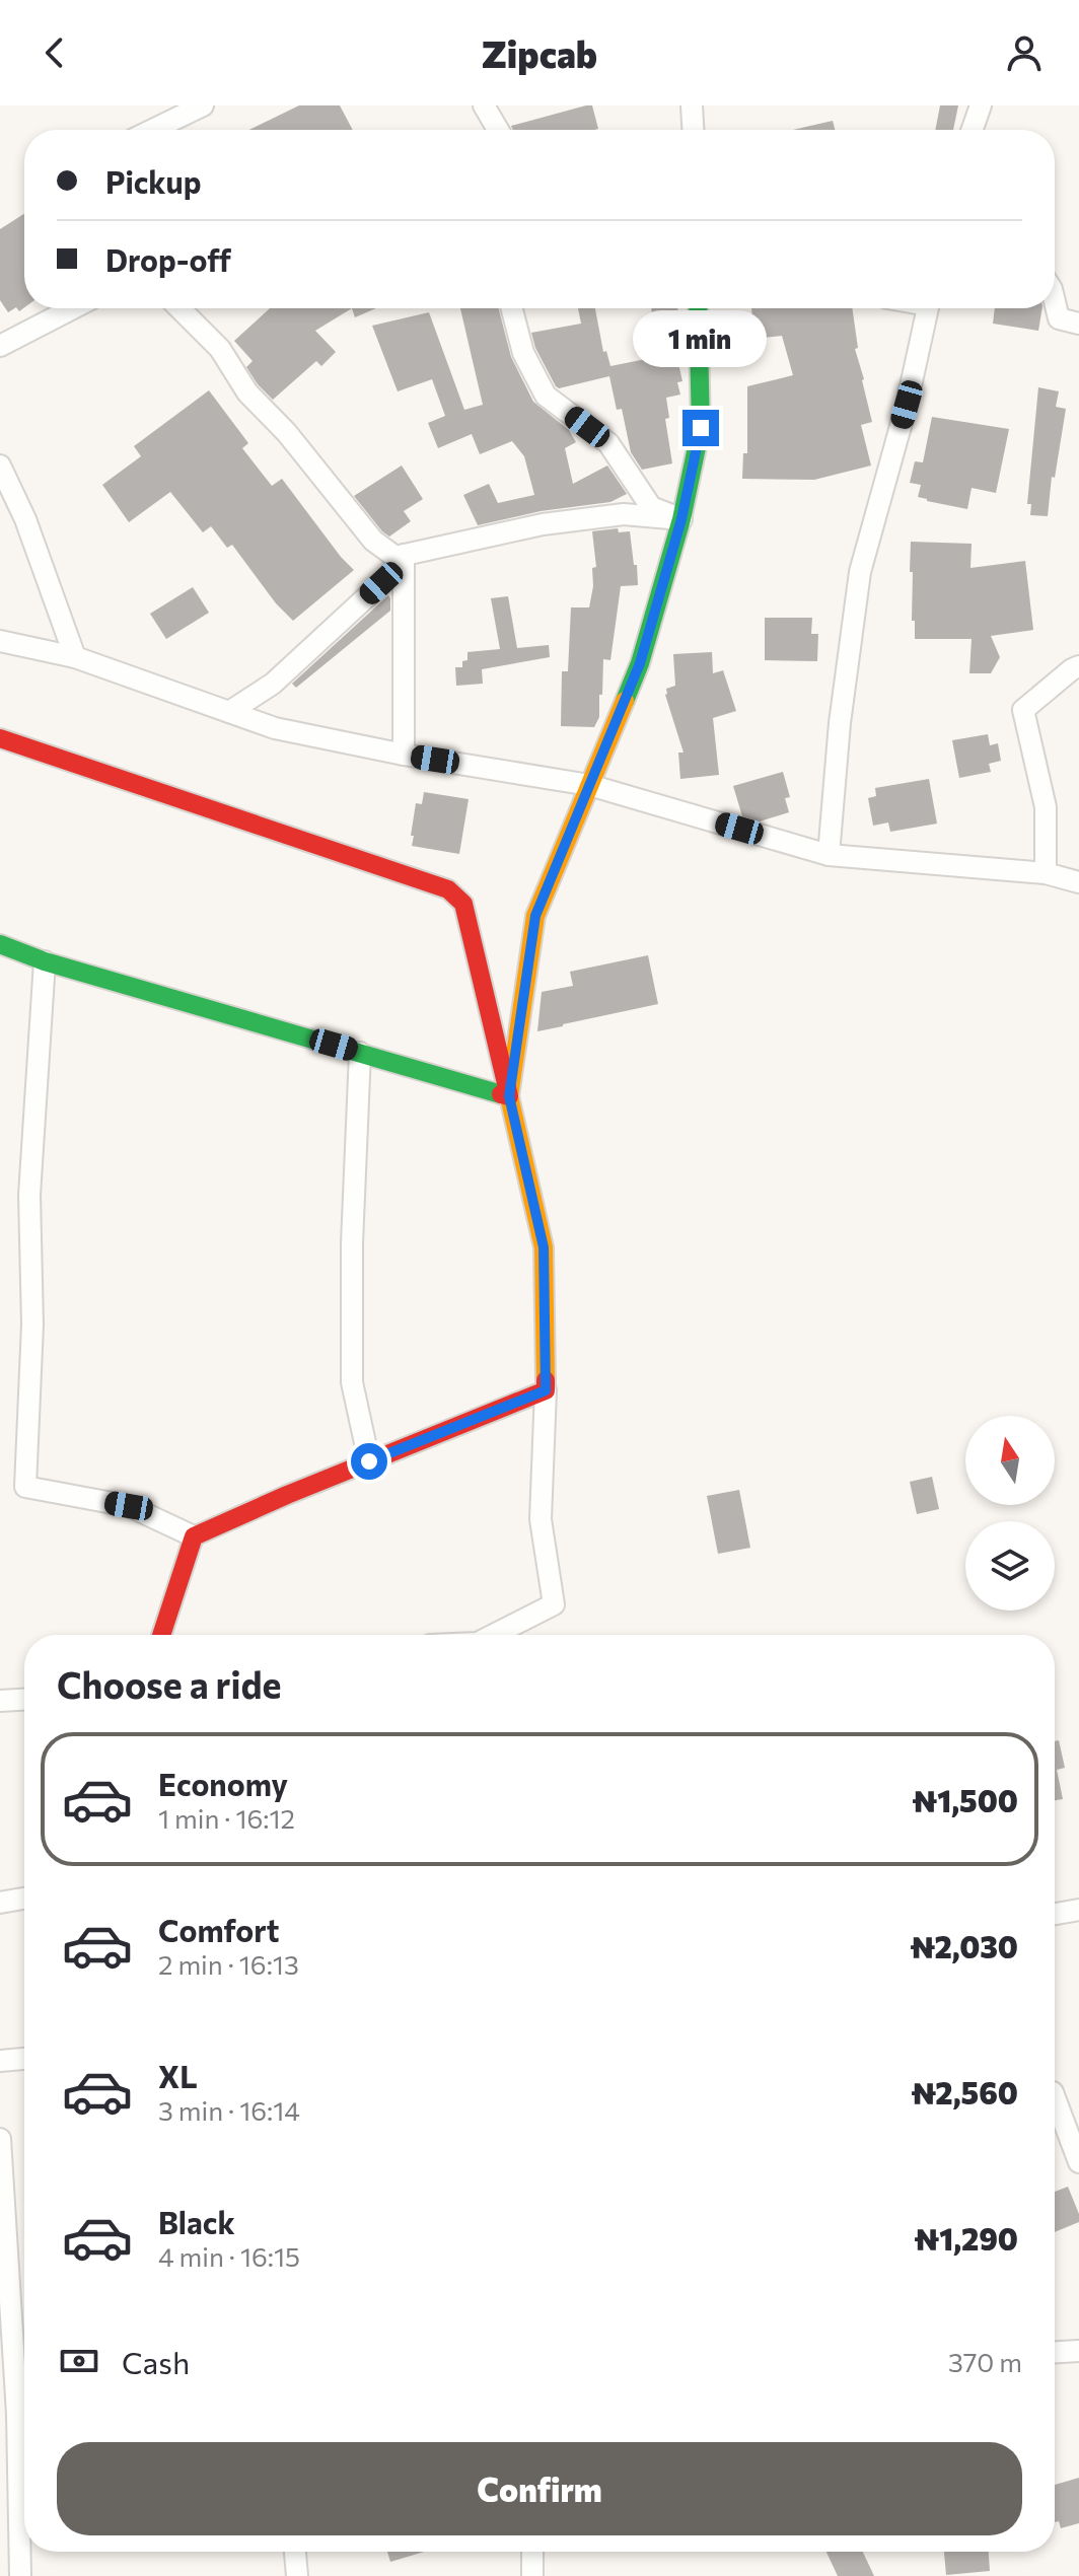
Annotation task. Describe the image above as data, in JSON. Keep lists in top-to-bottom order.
{
  "north": "top",
  "page": {
    "header": "Zipcab",
    "banner": ["Pickup", "Drop-off"],
    "bubble": "1 min",
    "heading": "Choose a ride",
    "list": [
      {
        "name": "Economy",
        "note": "1 min · 16:12",
        "value": "₦1,500"
      },
      {
        "name": "Comfort",
        "note": "2 min · 16:13",
        "value": "₦2,030"
      },
      {
        "name": "XL",
        "note": "3 min · 16:14",
        "value": "₦2,560"
      },
      {
        "name": "Black",
        "note": "4 min · 16:15",
        "value": "₦1,290"
      }
    ],
    "pay": ["Cash", "370 m"],
    "buttons": "Confirm"
  }
}
